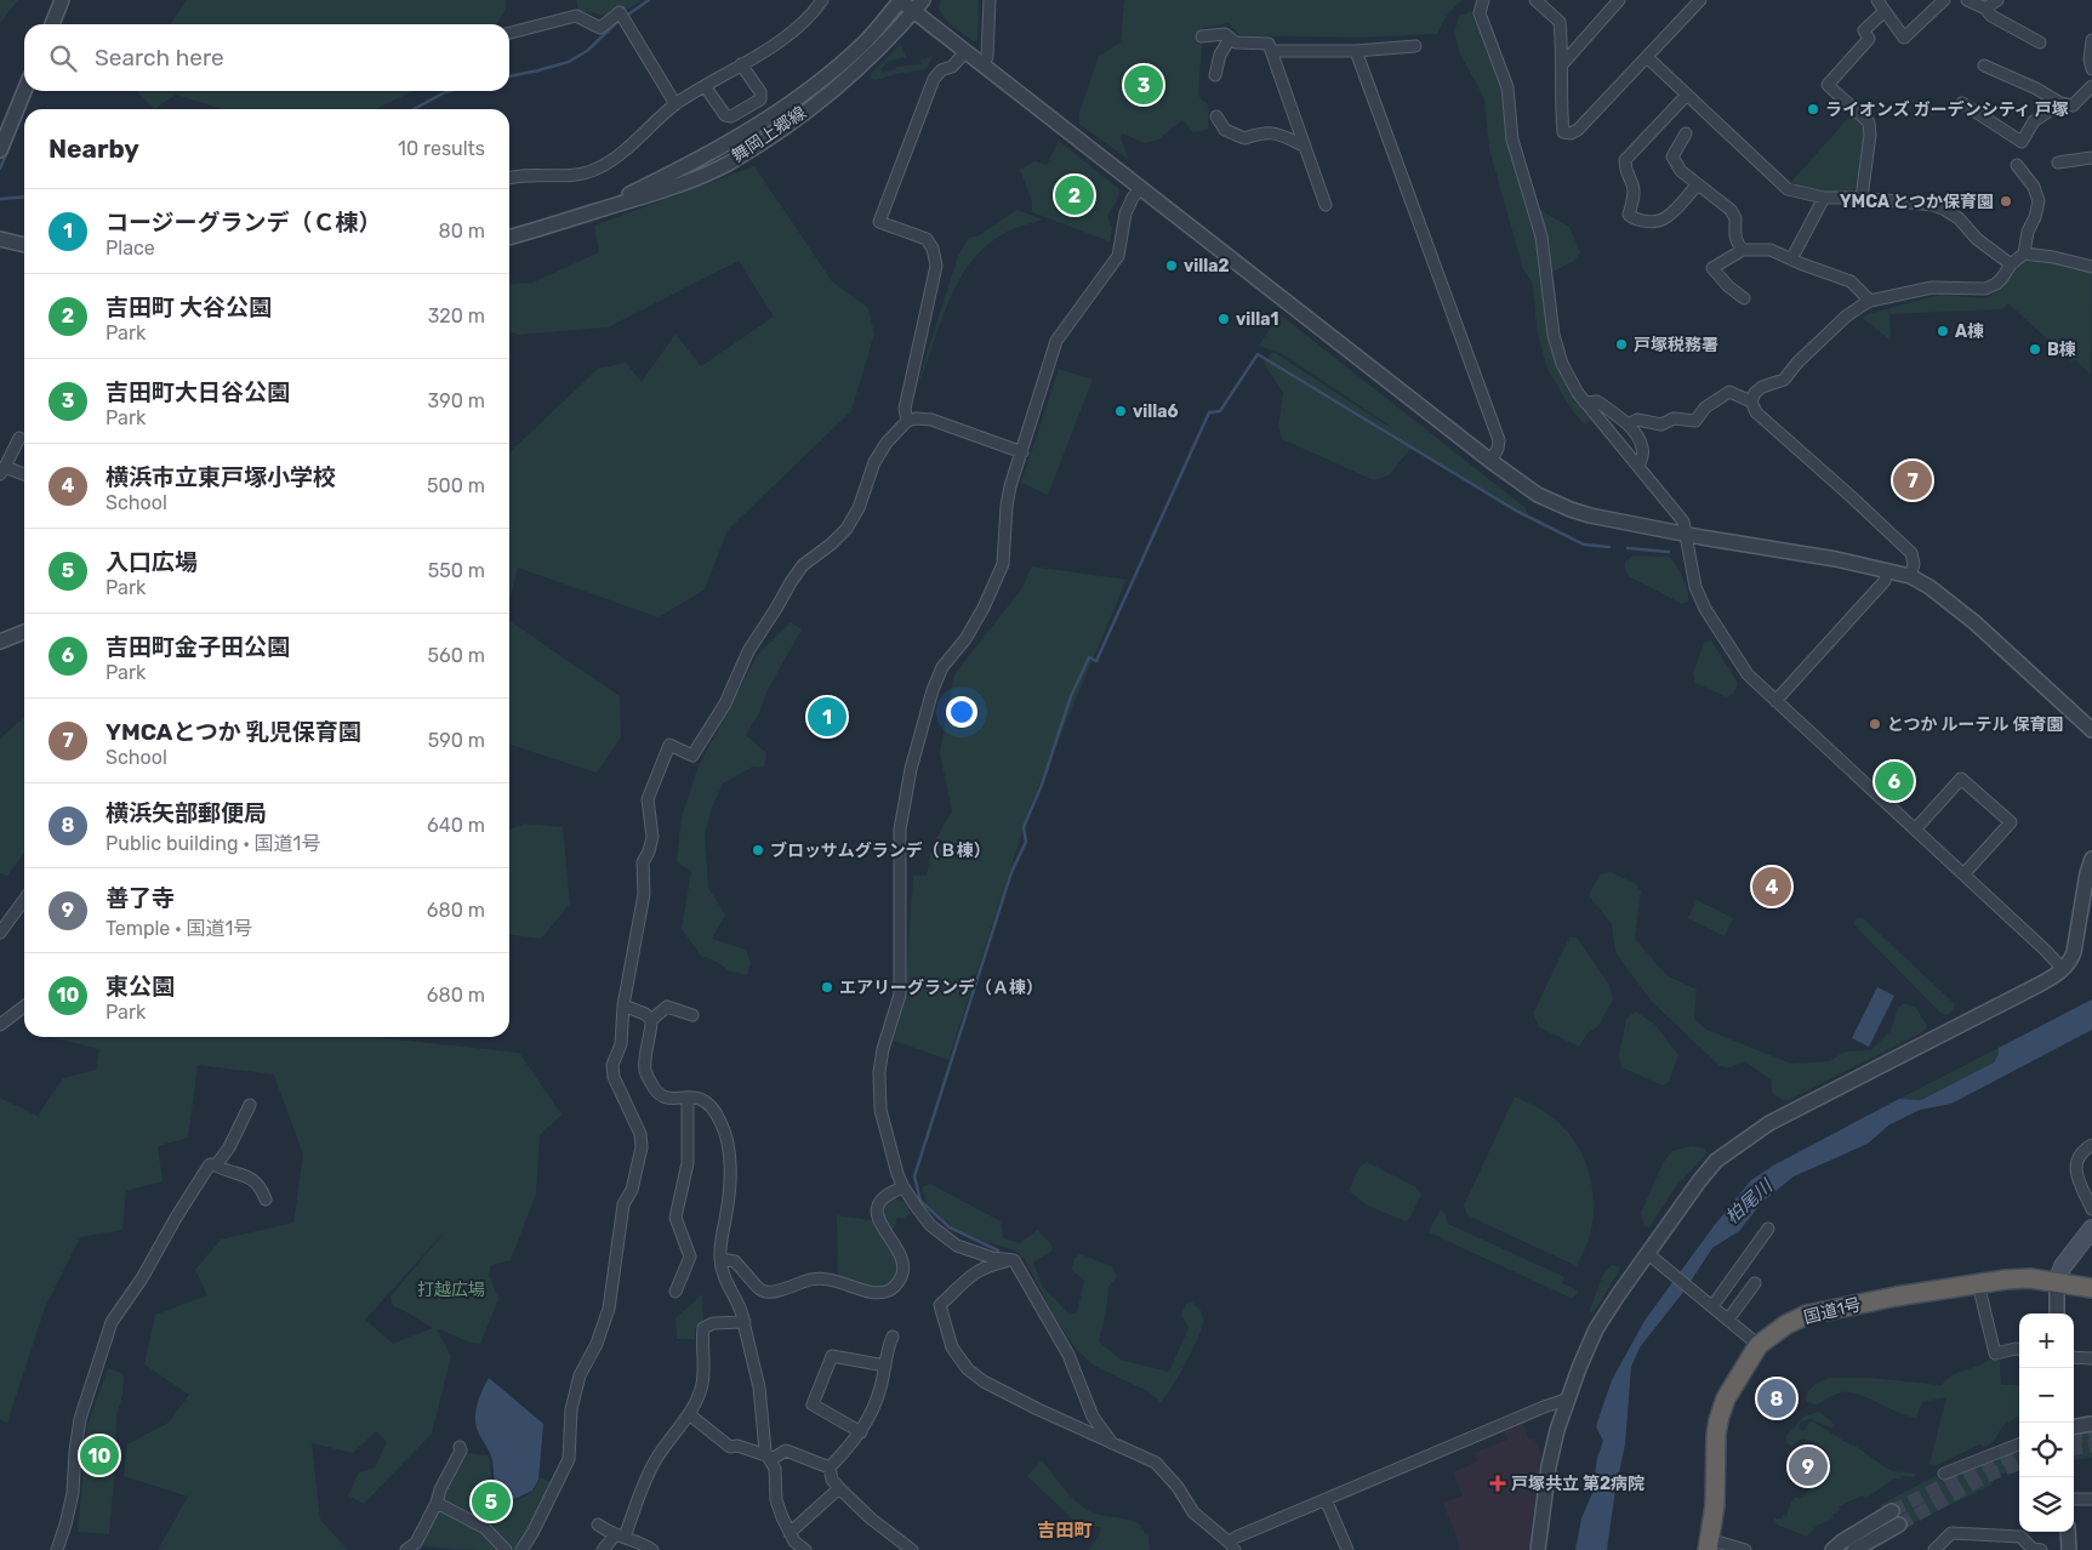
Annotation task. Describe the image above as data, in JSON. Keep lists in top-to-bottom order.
{
  "streets": {
    "highway": ["国道1号"],
    "street": ["舞岡上郷線"]
  },
  "districts": ["吉田町"],
  "water": ["柏尾川"],
  "parks": ["打越広場"],
  "places": {
    "other": [
      "ライオンズ ガーデンシティ 戸塚",
      "YMCA とつか保育園",
      "villa2",
      "villa1",
      "A棟",
      "戸塚税務署",
      "B棟",
      "villa6",
      "とつか ルーテル 保育園",
      "ブロッサムグランデ（Ｂ棟）",
      "エアリーグランデ（Ａ棟）"
    ],
    "health": ["戸塚共立 第2病院"]
  },
  "page": {
    "search": "Search here",
    "pins": [
      "3",
      "2",
      "7",
      "1",
      "6",
      "4",
      "8",
      "10",
      "9",
      "5"
    ],
    "heading": ["Nearby", "10 results"],
    "list": [
      {
        "mark": "1",
        "name": "コージーグランデ（Ｃ棟）",
        "note": "Place",
        "value": "80 m"
      },
      {
        "mark": "2",
        "name": "吉田町 大谷公園",
        "note": "Park",
        "value": "320 m"
      },
      {
        "mark": "3",
        "name": "吉田町大日谷公園",
        "note": "Park",
        "value": "390 m"
      },
      {
        "mark": "4",
        "name": "横浜市立東戸塚小学校",
        "note": "School",
        "value": "500 m"
      },
      {
        "mark": "5",
        "name": "入口広場",
        "note": "Park",
        "value": "550 m"
      },
      {
        "mark": "6",
        "name": "吉田町金子田公園",
        "note": "Park",
        "value": "560 m"
      },
      {
        "mark": "7",
        "name": "YMCAとつか 乳児保育園",
        "note": "School",
        "value": "590 m"
      },
      {
        "mark": "8",
        "name": "横浜矢部郵便局",
        "note": "Public building · 国道1号",
        "value": "640 m"
      },
      {
        "mark": "9",
        "name": "善了寺",
        "note": "Temple · 国道1号",
        "value": "680 m"
      },
      {
        "mark": "10",
        "name": "東公園",
        "note": "Park",
        "value": "680 m"
      }
    ],
    "map_buttons": ["+", "−"]
  }
}
